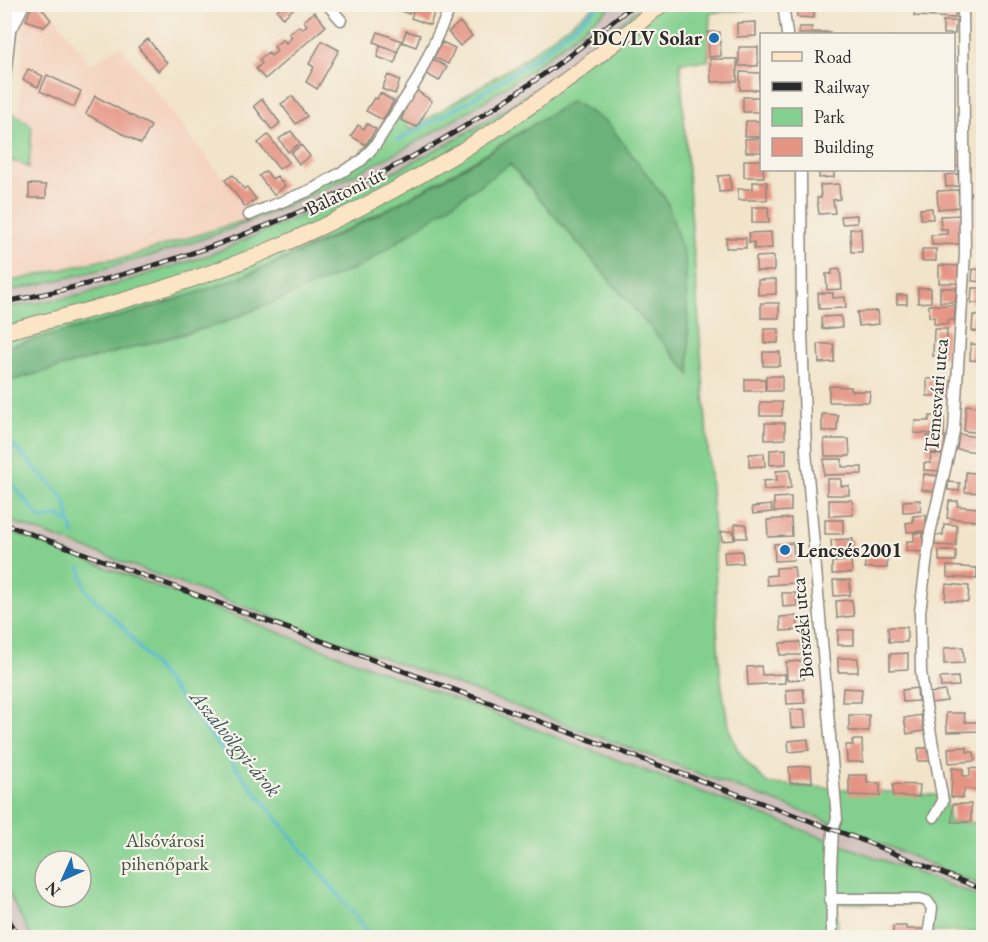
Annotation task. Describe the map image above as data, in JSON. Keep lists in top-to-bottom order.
{
  "streets": {
    "main road": ["Balatoni út"],
    "street": ["Temesvári utca", "Borszéki utca"]
  },
  "water": ["Aszalvölgyi-árok"],
  "parks": ["Alsóvárosi pihenőpark"],
  "places": ["DC/LV Solar", "Lencsés2001"],
  "legend": [
    "Road",
    "Railway",
    "Park",
    "Building"
  ],
  "north": "bottom left"
}
